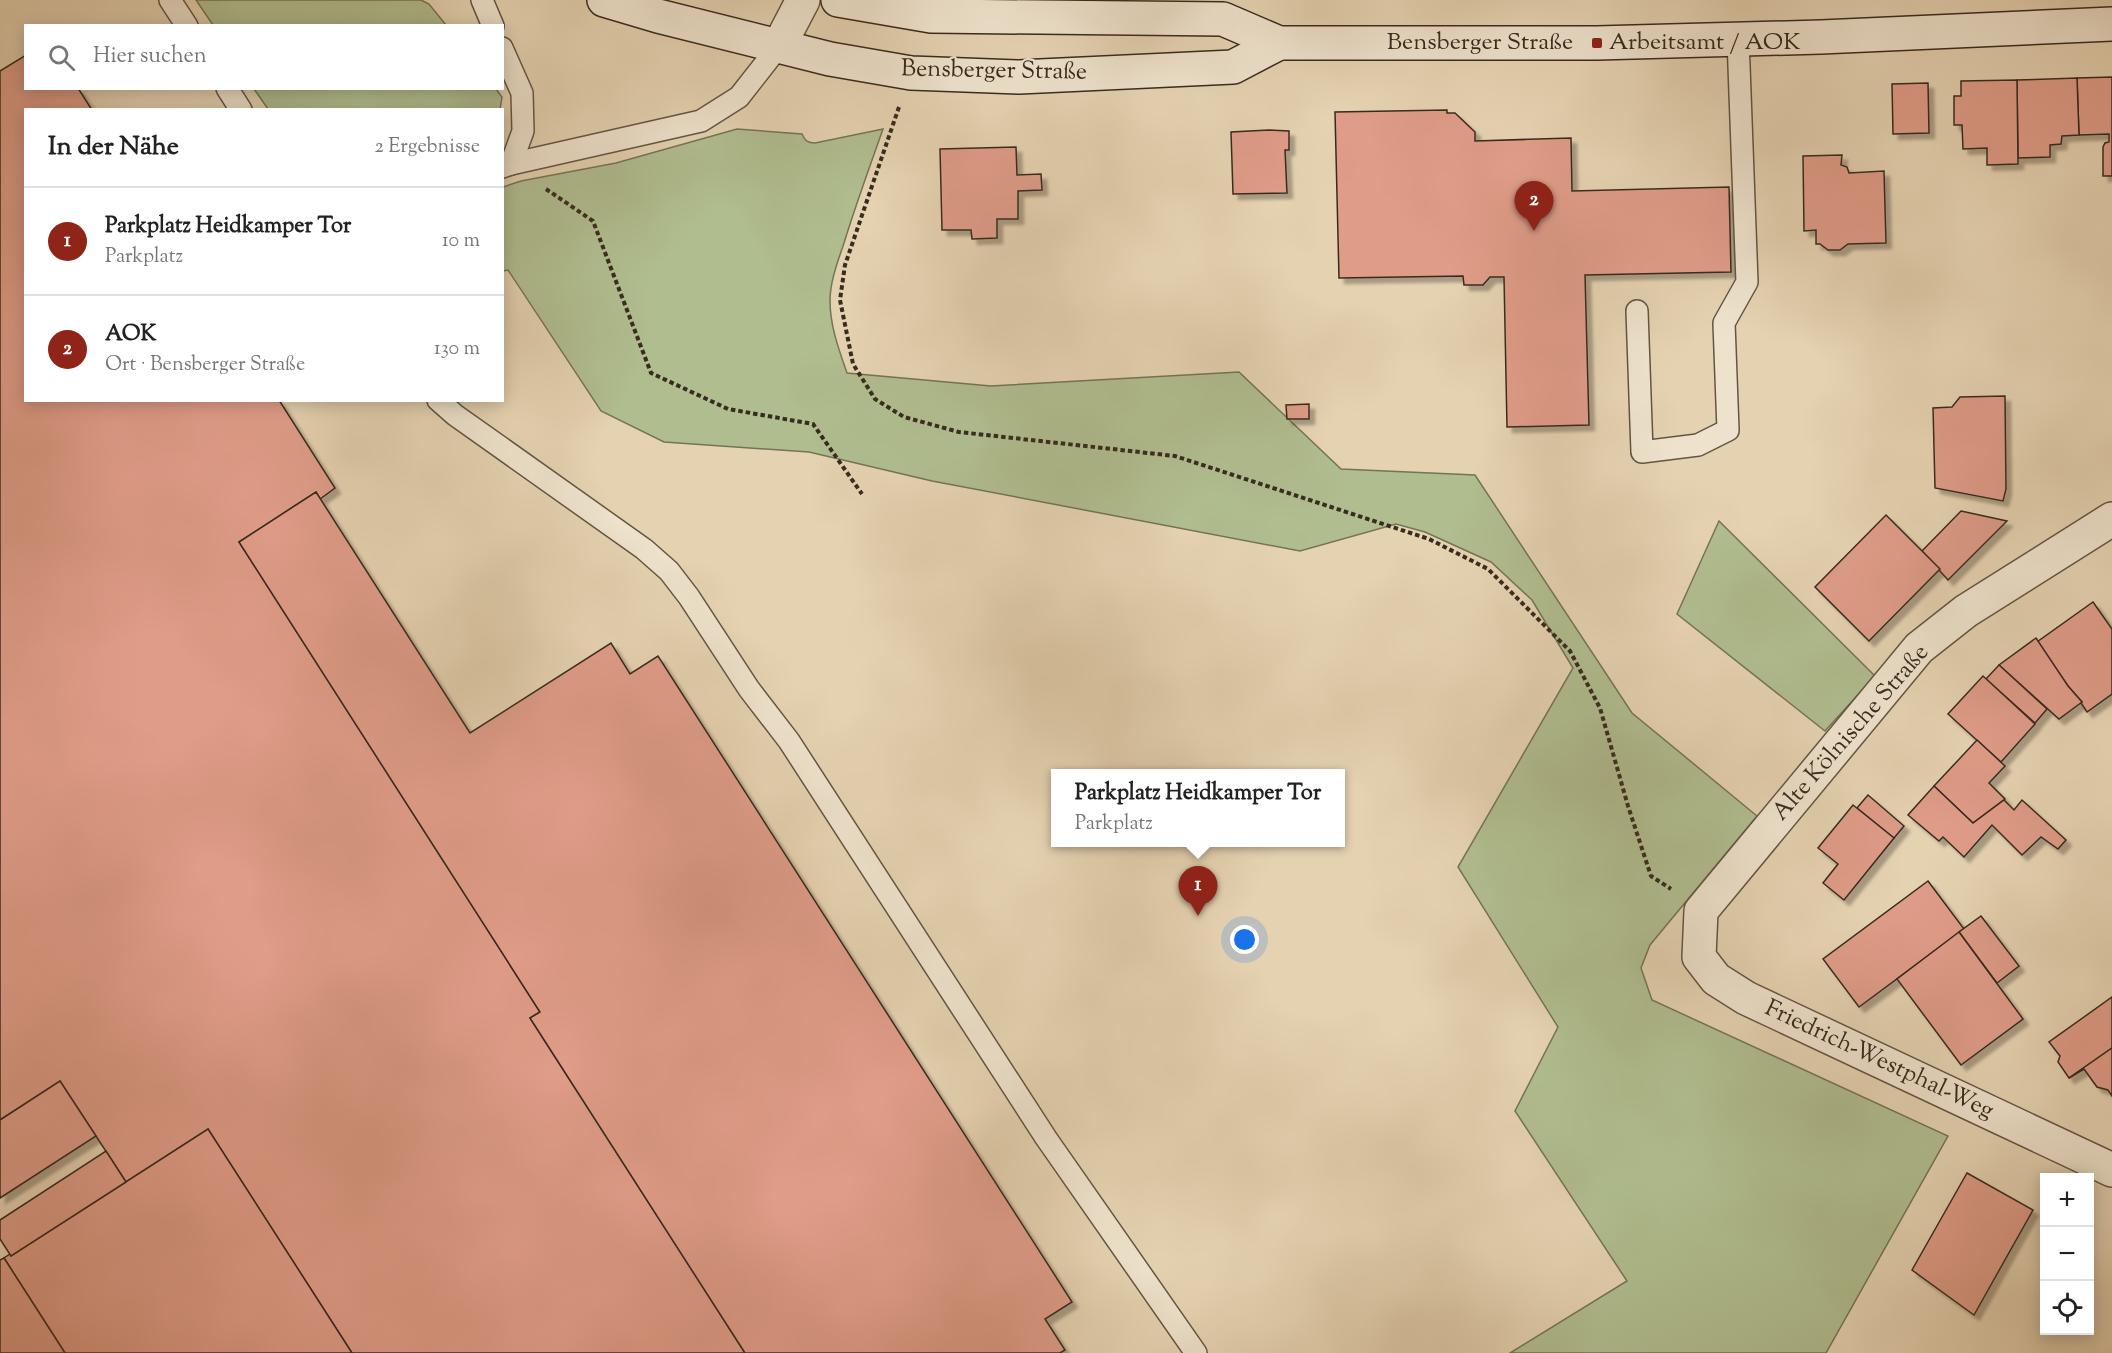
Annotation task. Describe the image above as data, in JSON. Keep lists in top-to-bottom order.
{
  "streets": {
    "main road": ["Bensberger Straße", "Alte Kölnische Straße", "Friedrich-Westphal-Weg"]
  },
  "crossings": [
    ["Alte Kölnische Straße", "Friedrich-Westphal-Weg"]
  ],
  "places": {
    "transit": ["Arbeitsamt / AOK"]
  },
  "page": {
    "search": "Hier suchen",
    "heading": ["In der Nähe", "2 Ergebnisse"],
    "pins": ["2", "1"],
    "list": [
      {
        "mark": "1",
        "name": "Parkplatz Heidkamper Tor",
        "note": "Parkplatz",
        "value": "10 m"
      },
      {
        "mark": "2",
        "name": "AOK",
        "note": "Ort · Bensberger Straße",
        "value": "130 m"
      }
    ],
    "popup": ["Parkplatz Heidkamper Tor", "Parkplatz"],
    "map_buttons": ["+", "−"]
  }
}
